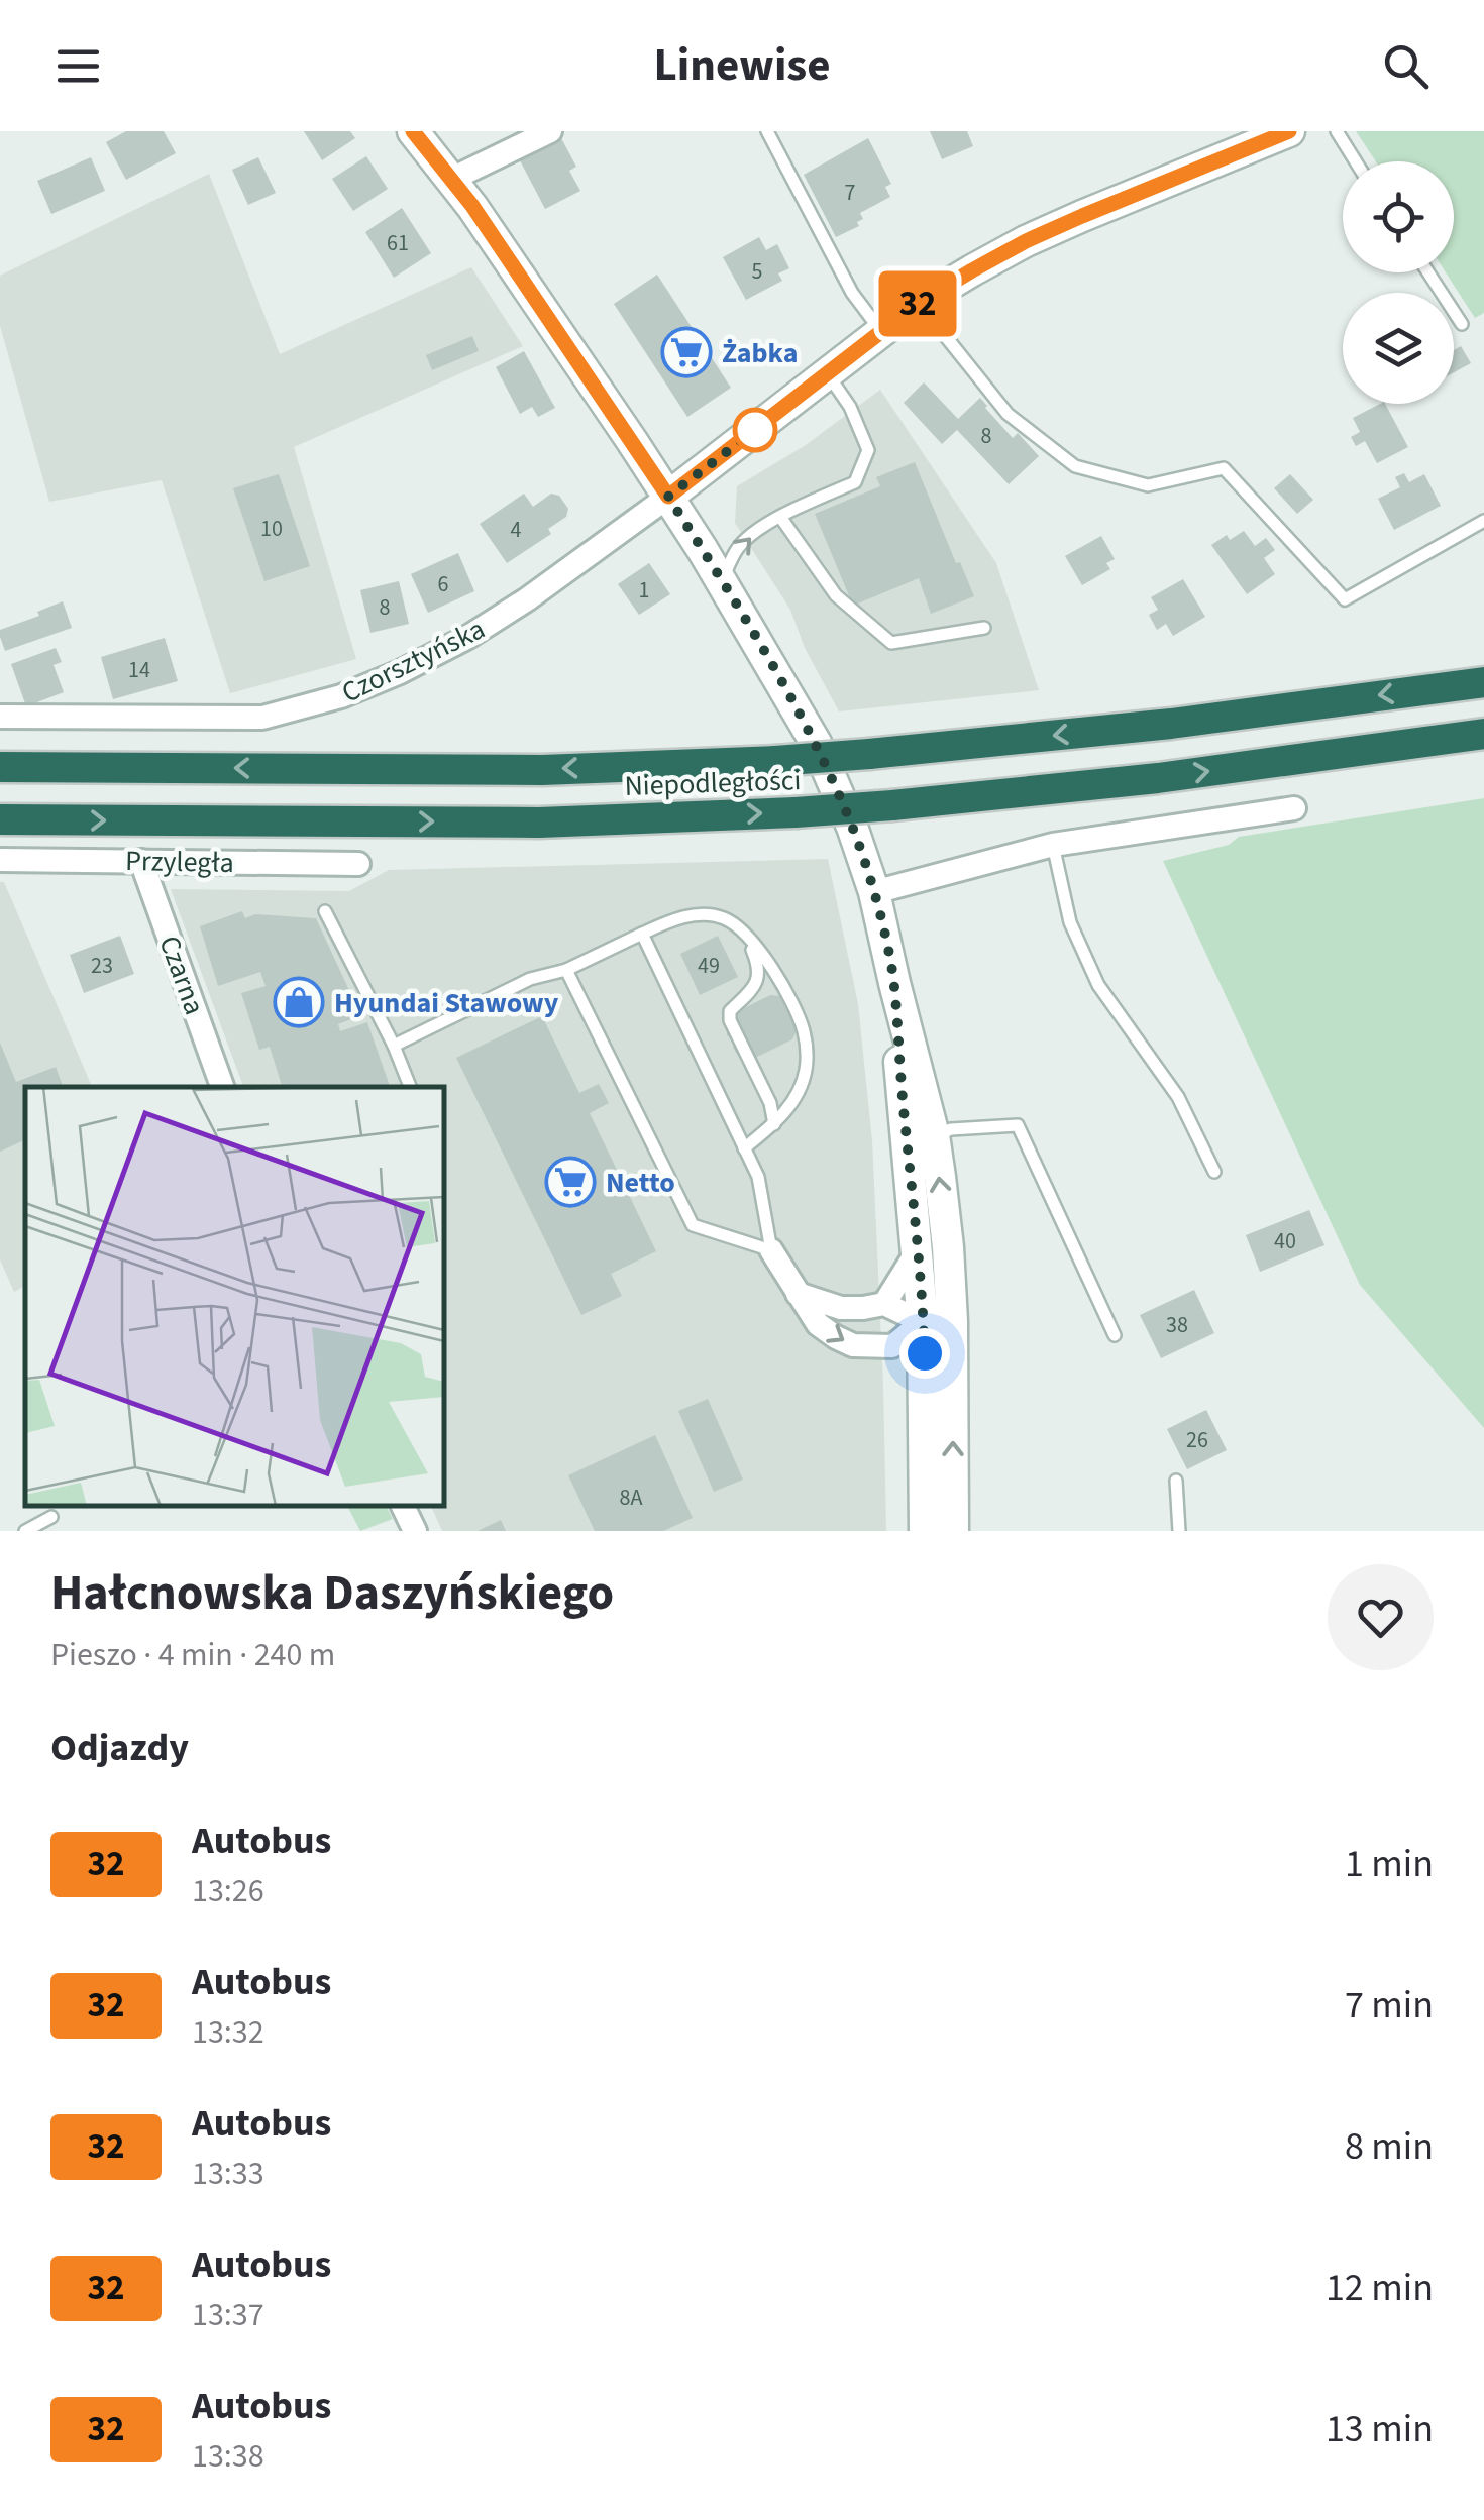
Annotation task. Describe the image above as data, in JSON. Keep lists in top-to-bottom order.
{
  "streets": {
    "highway": ["Niepodległości"],
    "street": ["Czorsztyńska", "Przyległa", "Czarna"]
  },
  "crossings": [
    ["Przyległa", "Czarna"]
  ],
  "places": {
    "supermarket": ["Żabka", "Netto"],
    "shop": ["Hyundai Stawowy"]
  },
  "lines": ["bus line 32"],
  "house_numbers": [
    "7",
    "61",
    "5",
    "8",
    "10",
    "4",
    "6",
    "1",
    "8",
    "14",
    "23",
    "49",
    "40",
    "38",
    "26",
    "8A"
  ],
  "page": {
    "header": "Linewise",
    "on_map": "32",
    "heading": [
      ["Hałcnowska Daszyńskiego", "Pieszo · 4 min · 240 m"],
      "Odjazdy"
    ],
    "list": [
      {
        "mark": "32",
        "name": "Autobus",
        "note": "13:26",
        "value": "1 min"
      },
      {
        "mark": "32",
        "name": "Autobus",
        "note": "13:32",
        "value": "7 min"
      },
      {
        "mark": "32",
        "name": "Autobus",
        "note": "13:33",
        "value": "8 min"
      },
      {
        "mark": "32",
        "name": "Autobus",
        "note": "13:37",
        "value": "12 min"
      },
      {
        "mark": "32",
        "name": "Autobus",
        "note": "13:38",
        "value": "13 min"
      }
    ]
  }
}
